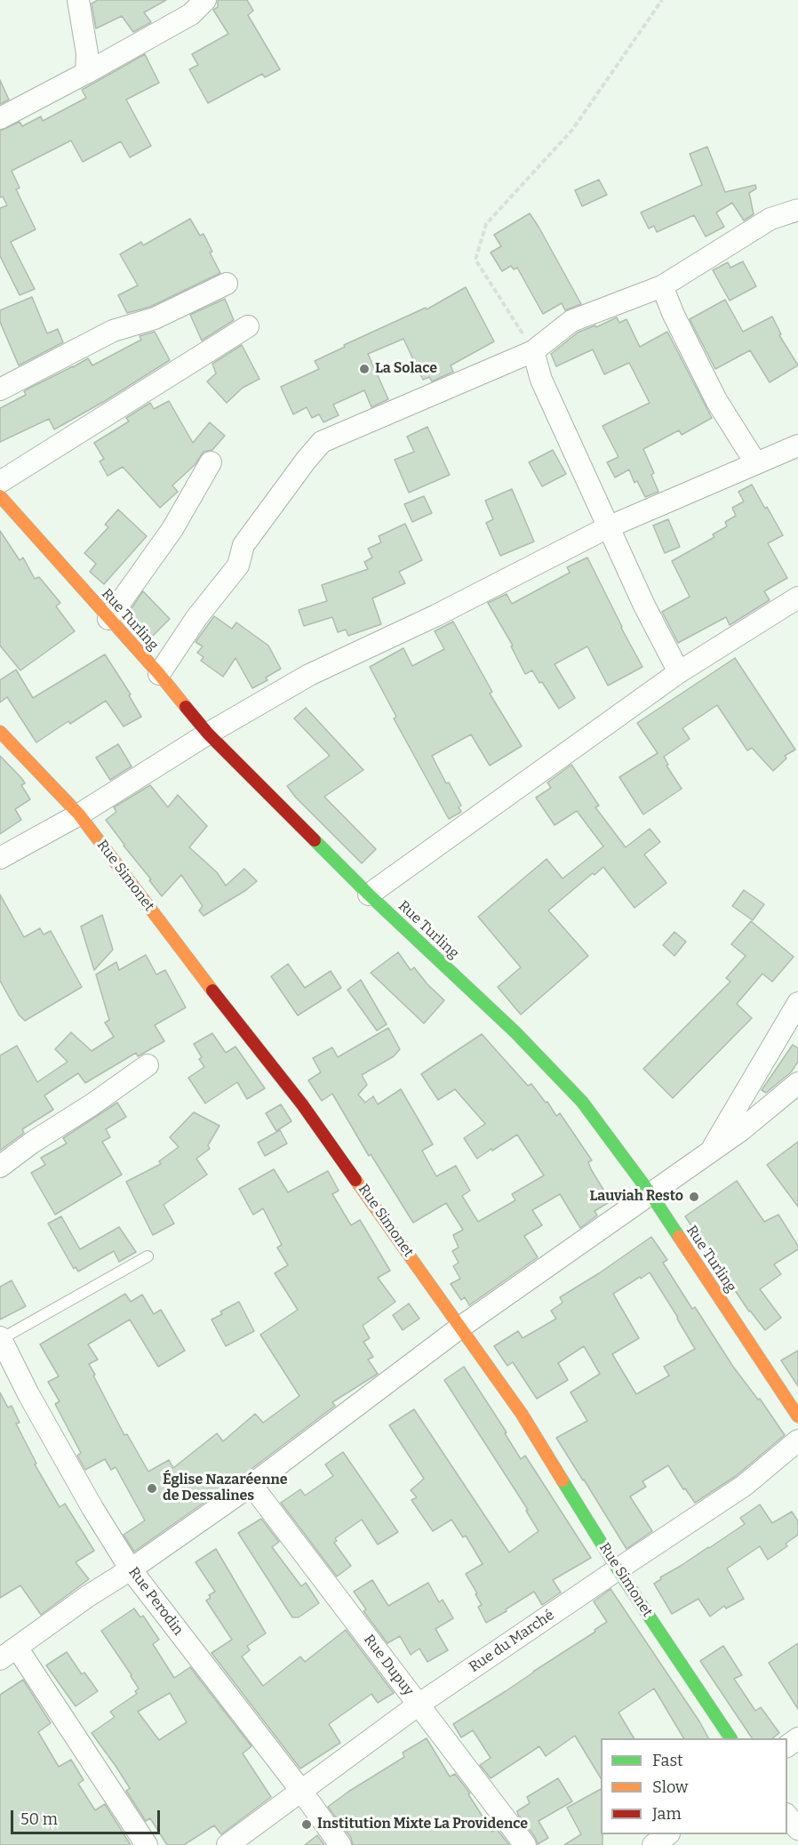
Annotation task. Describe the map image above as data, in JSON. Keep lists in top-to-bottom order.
{
  "streets": {
    "street": [
      "Rue Turling",
      "Rue Simonet",
      "Rue Perodin",
      "Rue du Marché",
      "Rue Dupuy"
    ]
  },
  "crossings": [
    ["Rue Simonet", "Rue du Marché"],
    ["Rue Perodin", "Rue du Marché"],
    ["Rue du Marché", "Rue Dupuy"]
  ],
  "places": [
    "La Solace",
    "Lauviah Resto",
    "Église Nazaréenne de Dessalines",
    "Institution Mixte La Providence"
  ],
  "legend": ["Fast", "Slow", "Jam"],
  "scale_bar": "50 m"
}
